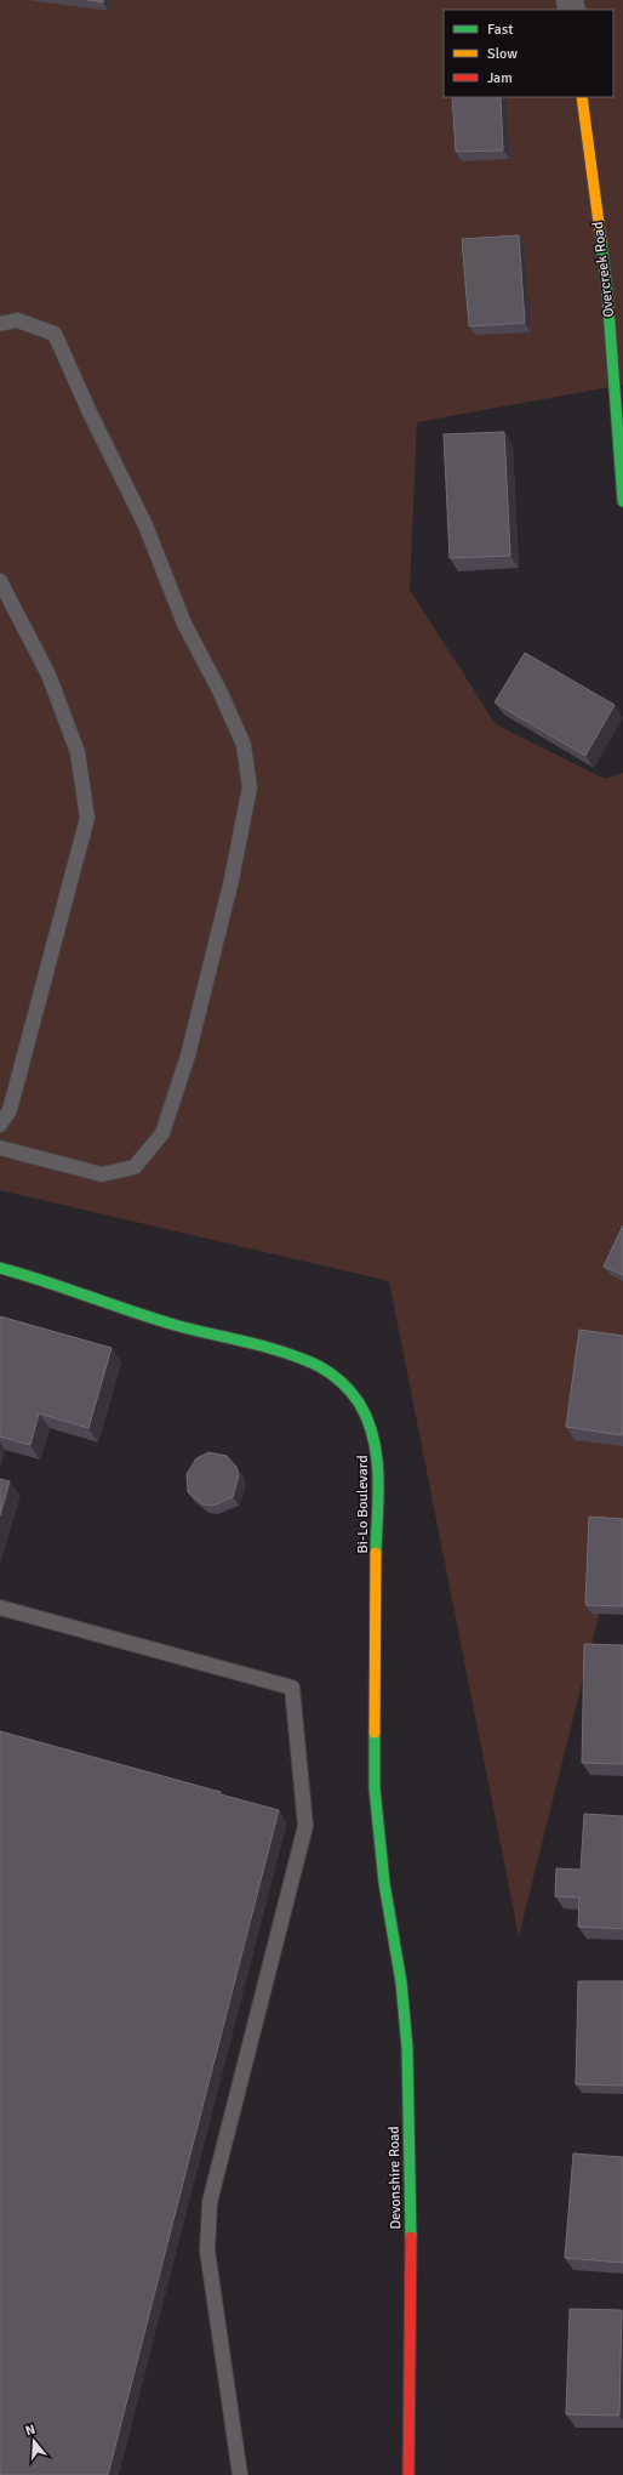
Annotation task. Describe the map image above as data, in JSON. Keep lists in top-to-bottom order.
{
  "streets": {
    "street": ["Overcreek Road", "Bi-Lo Boulevard", "Devonshire Road"]
  },
  "crossings": [
    ["Bi-Lo Boulevard", "Devonshire Road"]
  ],
  "legend": ["Fast", "Slow", "Jam"],
  "north": "top"
}
